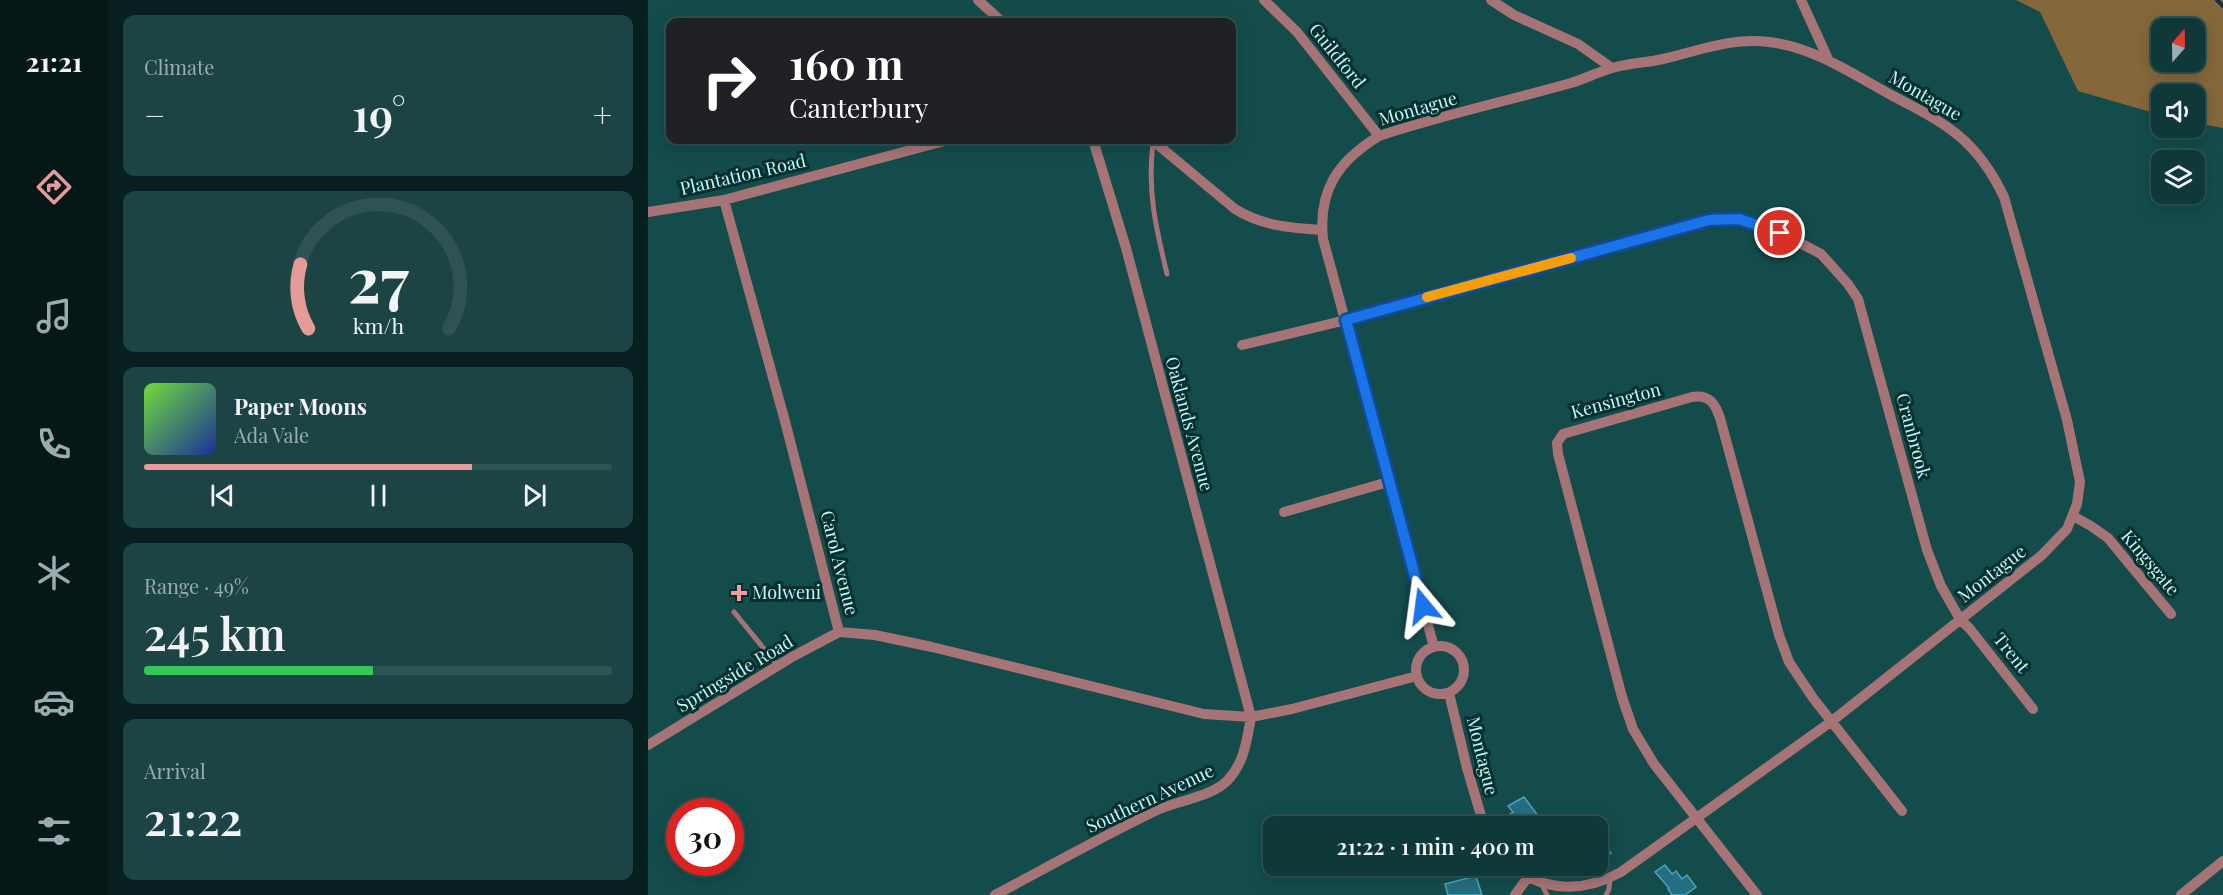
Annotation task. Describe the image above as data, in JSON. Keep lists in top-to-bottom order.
{
  "streets": {
    "street": [
      "Guildford",
      "Montague",
      "Plantation Road",
      "Kensington",
      "Oaklands Avenue",
      "Cranbrook",
      "Carol Avenue",
      "Kingsgate",
      "Trent",
      "Springside Road",
      "Southern Avenue"
    ]
  },
  "crossings": [
    ["Guildford", "Montague"],
    ["Montague", "Kensington"],
    ["Montague", "Cranbrook"],
    ["Montague", "Carol Avenue"],
    ["Montague", "Kingsgate"],
    ["Montague", "Trent"],
    ["Plantation Road", "Carol Avenue"],
    ["Oaklands Avenue", "Carol Avenue"],
    ["Oaklands Avenue", "Southern Avenue"],
    ["Cranbrook", "Trent"],
    ["Carol Avenue", "Springside Road"],
    ["Carol Avenue", "Southern Avenue"]
  ],
  "places": {
    "health": ["Molweni"]
  },
  "north": "top",
  "page": {
    "tabs": "21:21",
    "tile": [
      "Climate",
      ["Range · 49%", "245 km"],
      ["Arrival", "21:22"]
    ],
    "turn": ["160 m", "Canterbury"],
    "heat": ["−", "19°", "+"],
    "song": ["Paper Moons", "Ada Vale"],
    "limit": "30",
    "trip": "21:22 · 1 min · 400 m",
    "gauge": ["27", "km/h"]
  }
}
